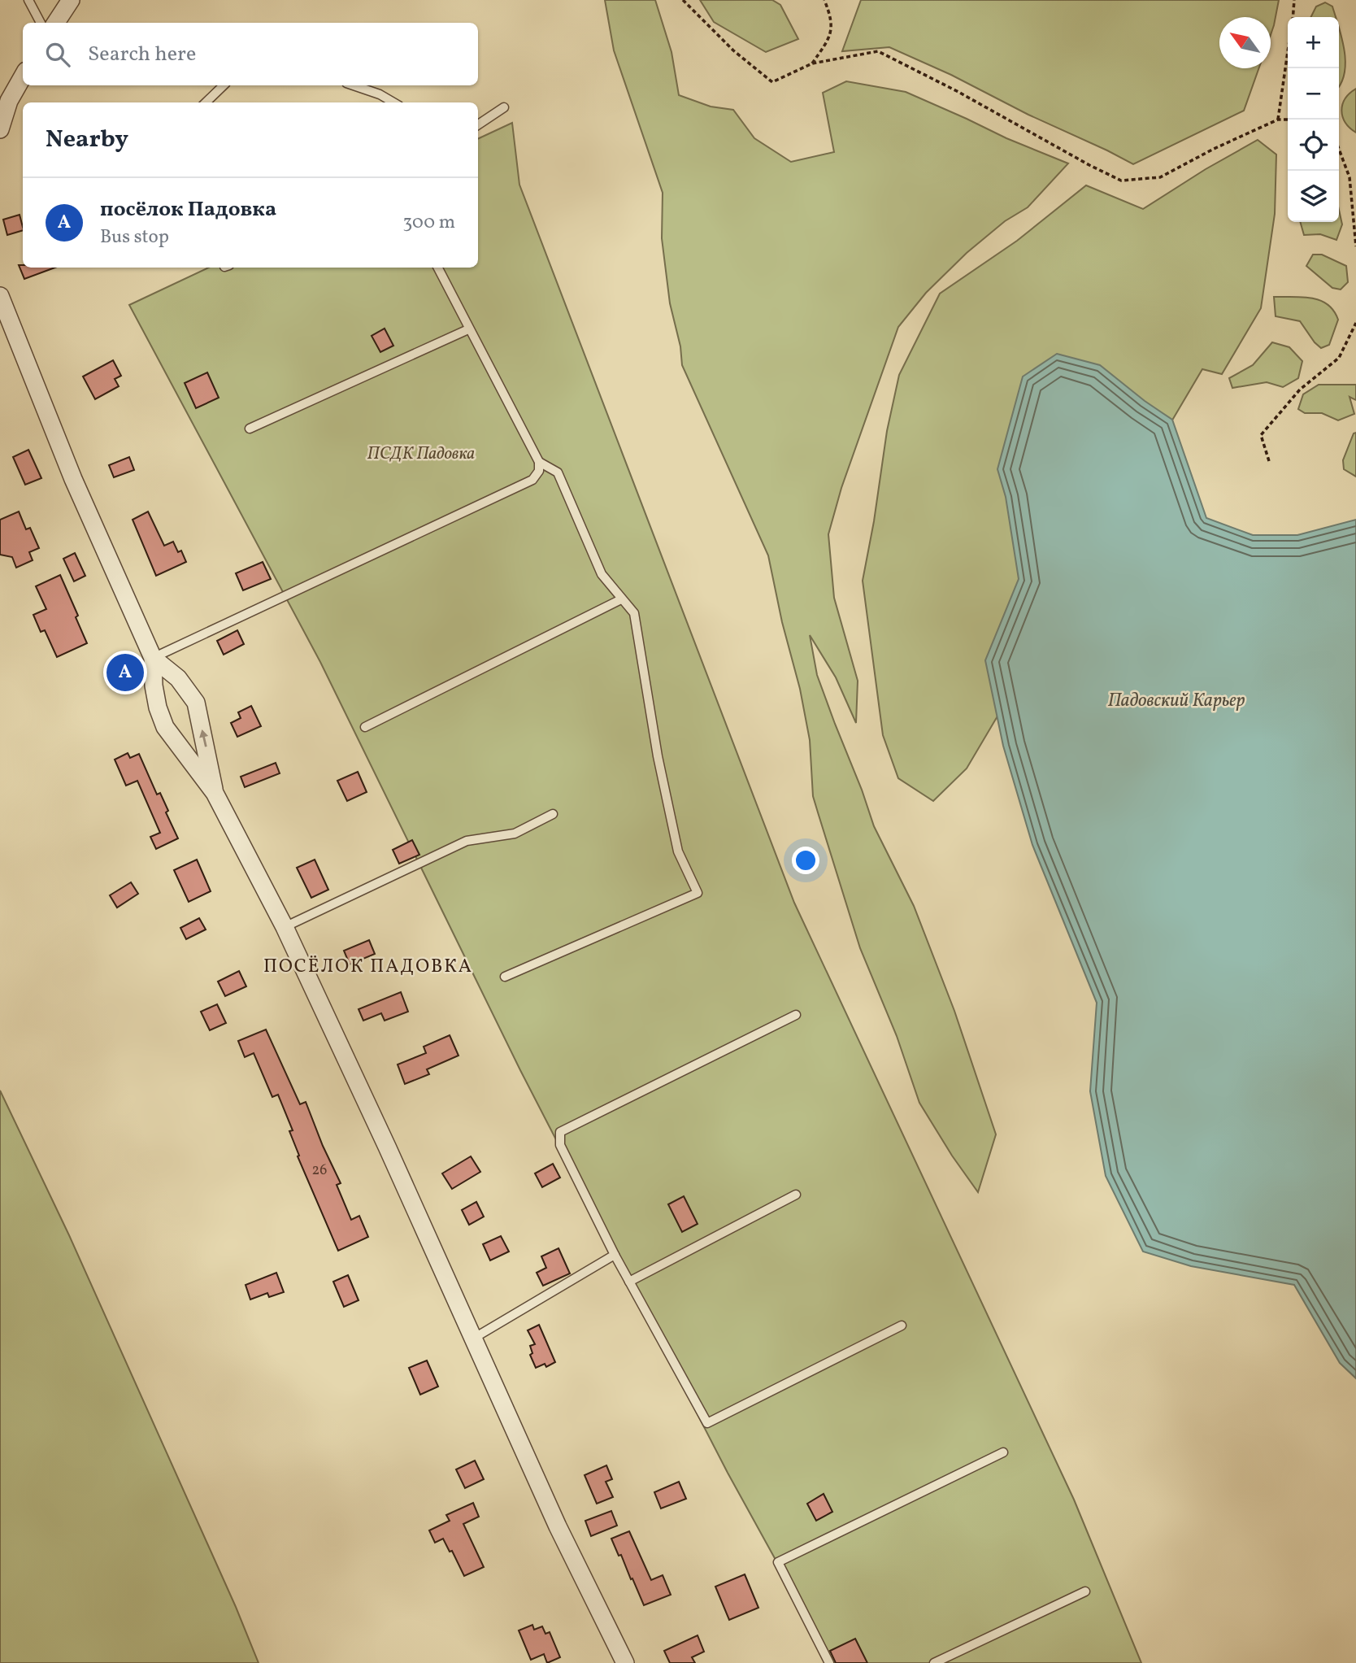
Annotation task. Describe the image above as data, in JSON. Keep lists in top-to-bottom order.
{
  "districts": ["ПОСЁЛОК ПАДОВКА"],
  "water": ["Падовский Карьер"],
  "parks": ["ПСДК Падовка"],
  "house_numbers": ["26"],
  "north": "top left",
  "page": {
    "map_buttons": ["+", "−"],
    "search": "Search here",
    "heading": "Nearby",
    "list": [
      {
        "mark": "A",
        "name": "посёлок Падовка",
        "note": "Bus stop",
        "value": "300 m"
      }
    ],
    "pins": "A"
  }
}
